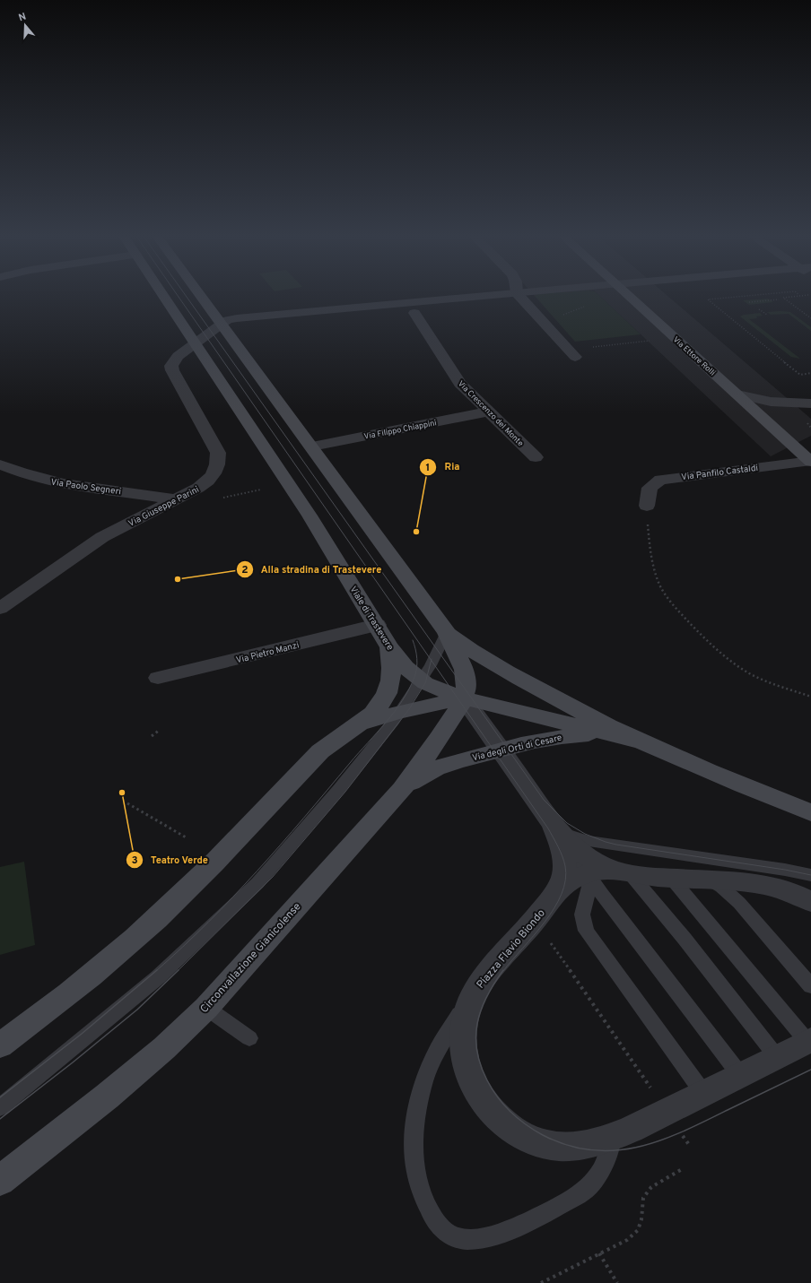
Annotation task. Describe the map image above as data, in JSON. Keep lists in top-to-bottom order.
{
  "streets": {
    "main road": [
      "Via Ettore Rolli",
      "Viale di Trastevere",
      "Via degli Orti di Cesare",
      "Circonvallazione Gianicolense"
    ],
    "street": [
      "Via Crescenzo del Monte",
      "Via Filippo Chiappini",
      "Via Panfilo Castaldi",
      "Via Paolo Segneri",
      "Via Giuseppe Parini",
      "Via Pietro Manzi",
      "Piazza Flavio Biondo"
    ]
  },
  "crossings": [
    ["Via Ettore Rolli", "Via Panfilo Castaldi"],
    ["Via Crescenzo del Monte", "Via Filippo Chiappini"],
    ["Via Paolo Segneri", "Via Giuseppe Parini"],
    ["Via Giuseppe Parini", "Viale di Trastevere"],
    ["Viale di Trastevere", "Via Pietro Manzi"],
    ["Viale di Trastevere", "Via degli Orti di Cesare"],
    ["Viale di Trastevere", "Circonvallazione Gianicolense"],
    ["Via degli Orti di Cesare", "Circonvallazione Gianicolense"]
  ],
  "places": ["Ria", "Alla stradina di Trastevere", "Teatro Verde"],
  "north": "top"
}
